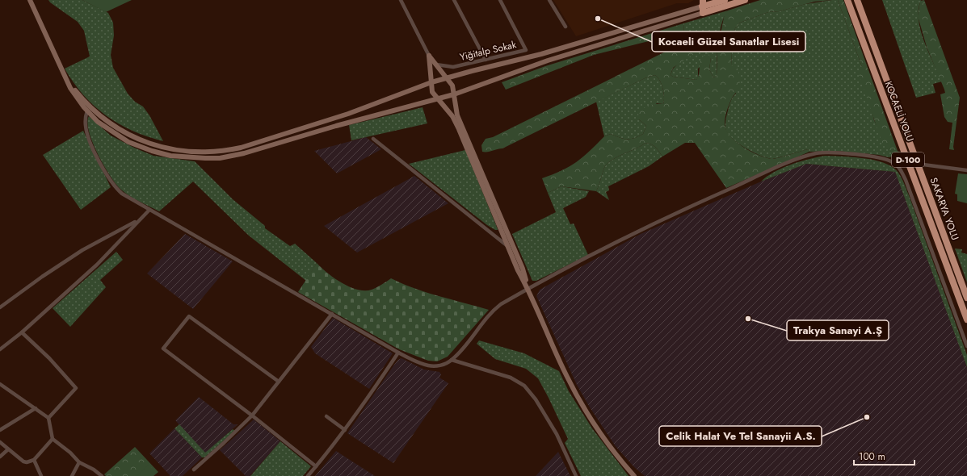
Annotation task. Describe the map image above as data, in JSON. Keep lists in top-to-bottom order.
{
  "streets": {
    "highway": ["KOCAELİ YOLU", "D-100", "SAKARYA YOLU"],
    "street": ["Yiğitalp Sokak"]
  },
  "places": ["Kocaeli Güzel Sanatlar Lisesi", "Trakya Sanayi A.Ş", "Celik Halat Ve Tel Sanayii A.S."],
  "scale_bar": "100 m"
}
